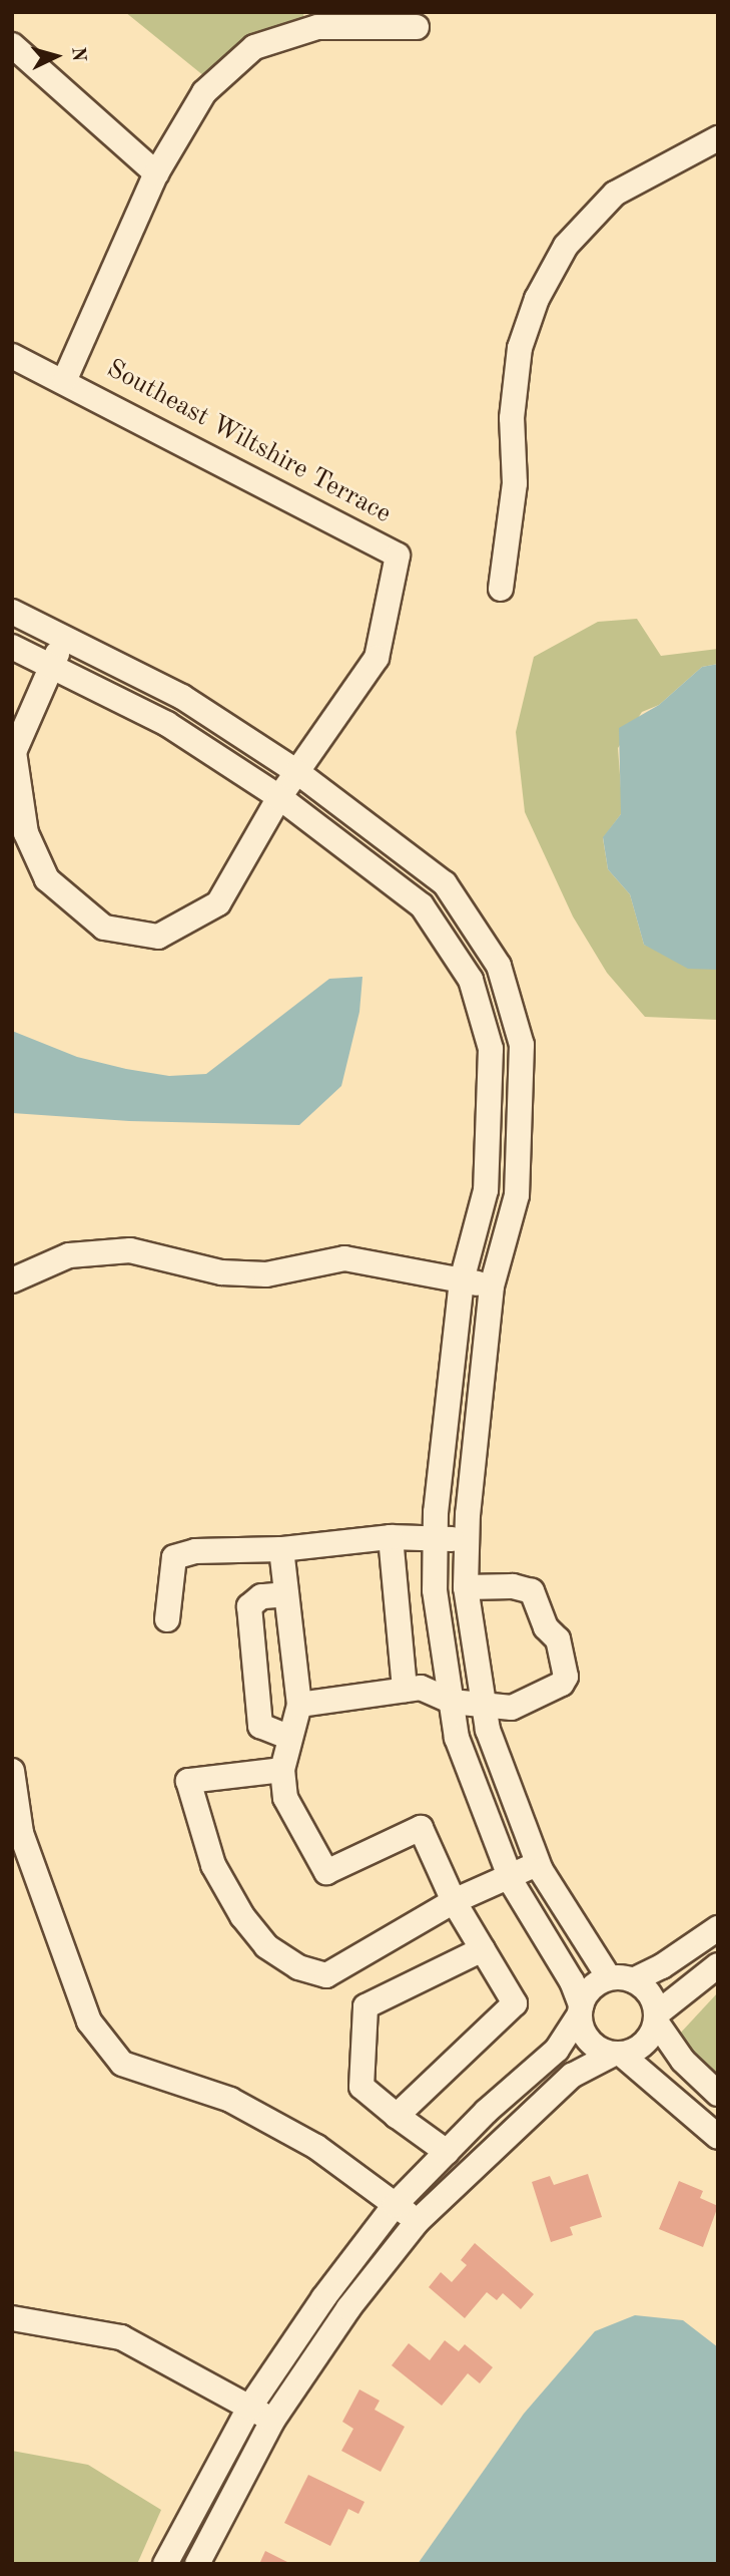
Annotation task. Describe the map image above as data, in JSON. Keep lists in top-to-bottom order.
{
  "streets": {
    "street": ["Southeast Wiltshire Terrace"]
  },
  "north": "right"
}
